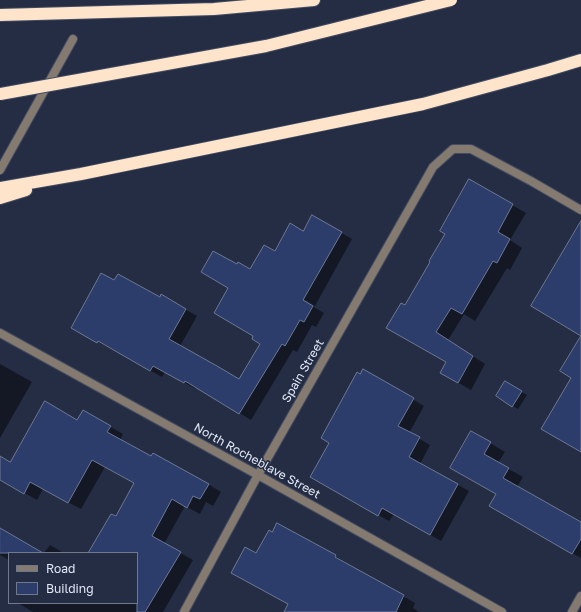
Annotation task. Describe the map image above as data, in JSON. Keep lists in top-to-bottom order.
{
  "streets": {
    "street": ["Spain Street", "North Rocheblave Street"]
  },
  "crossings": [
    ["Spain Street", "North Rocheblave Street"]
  ],
  "legend": ["Road", "Building"]
}
